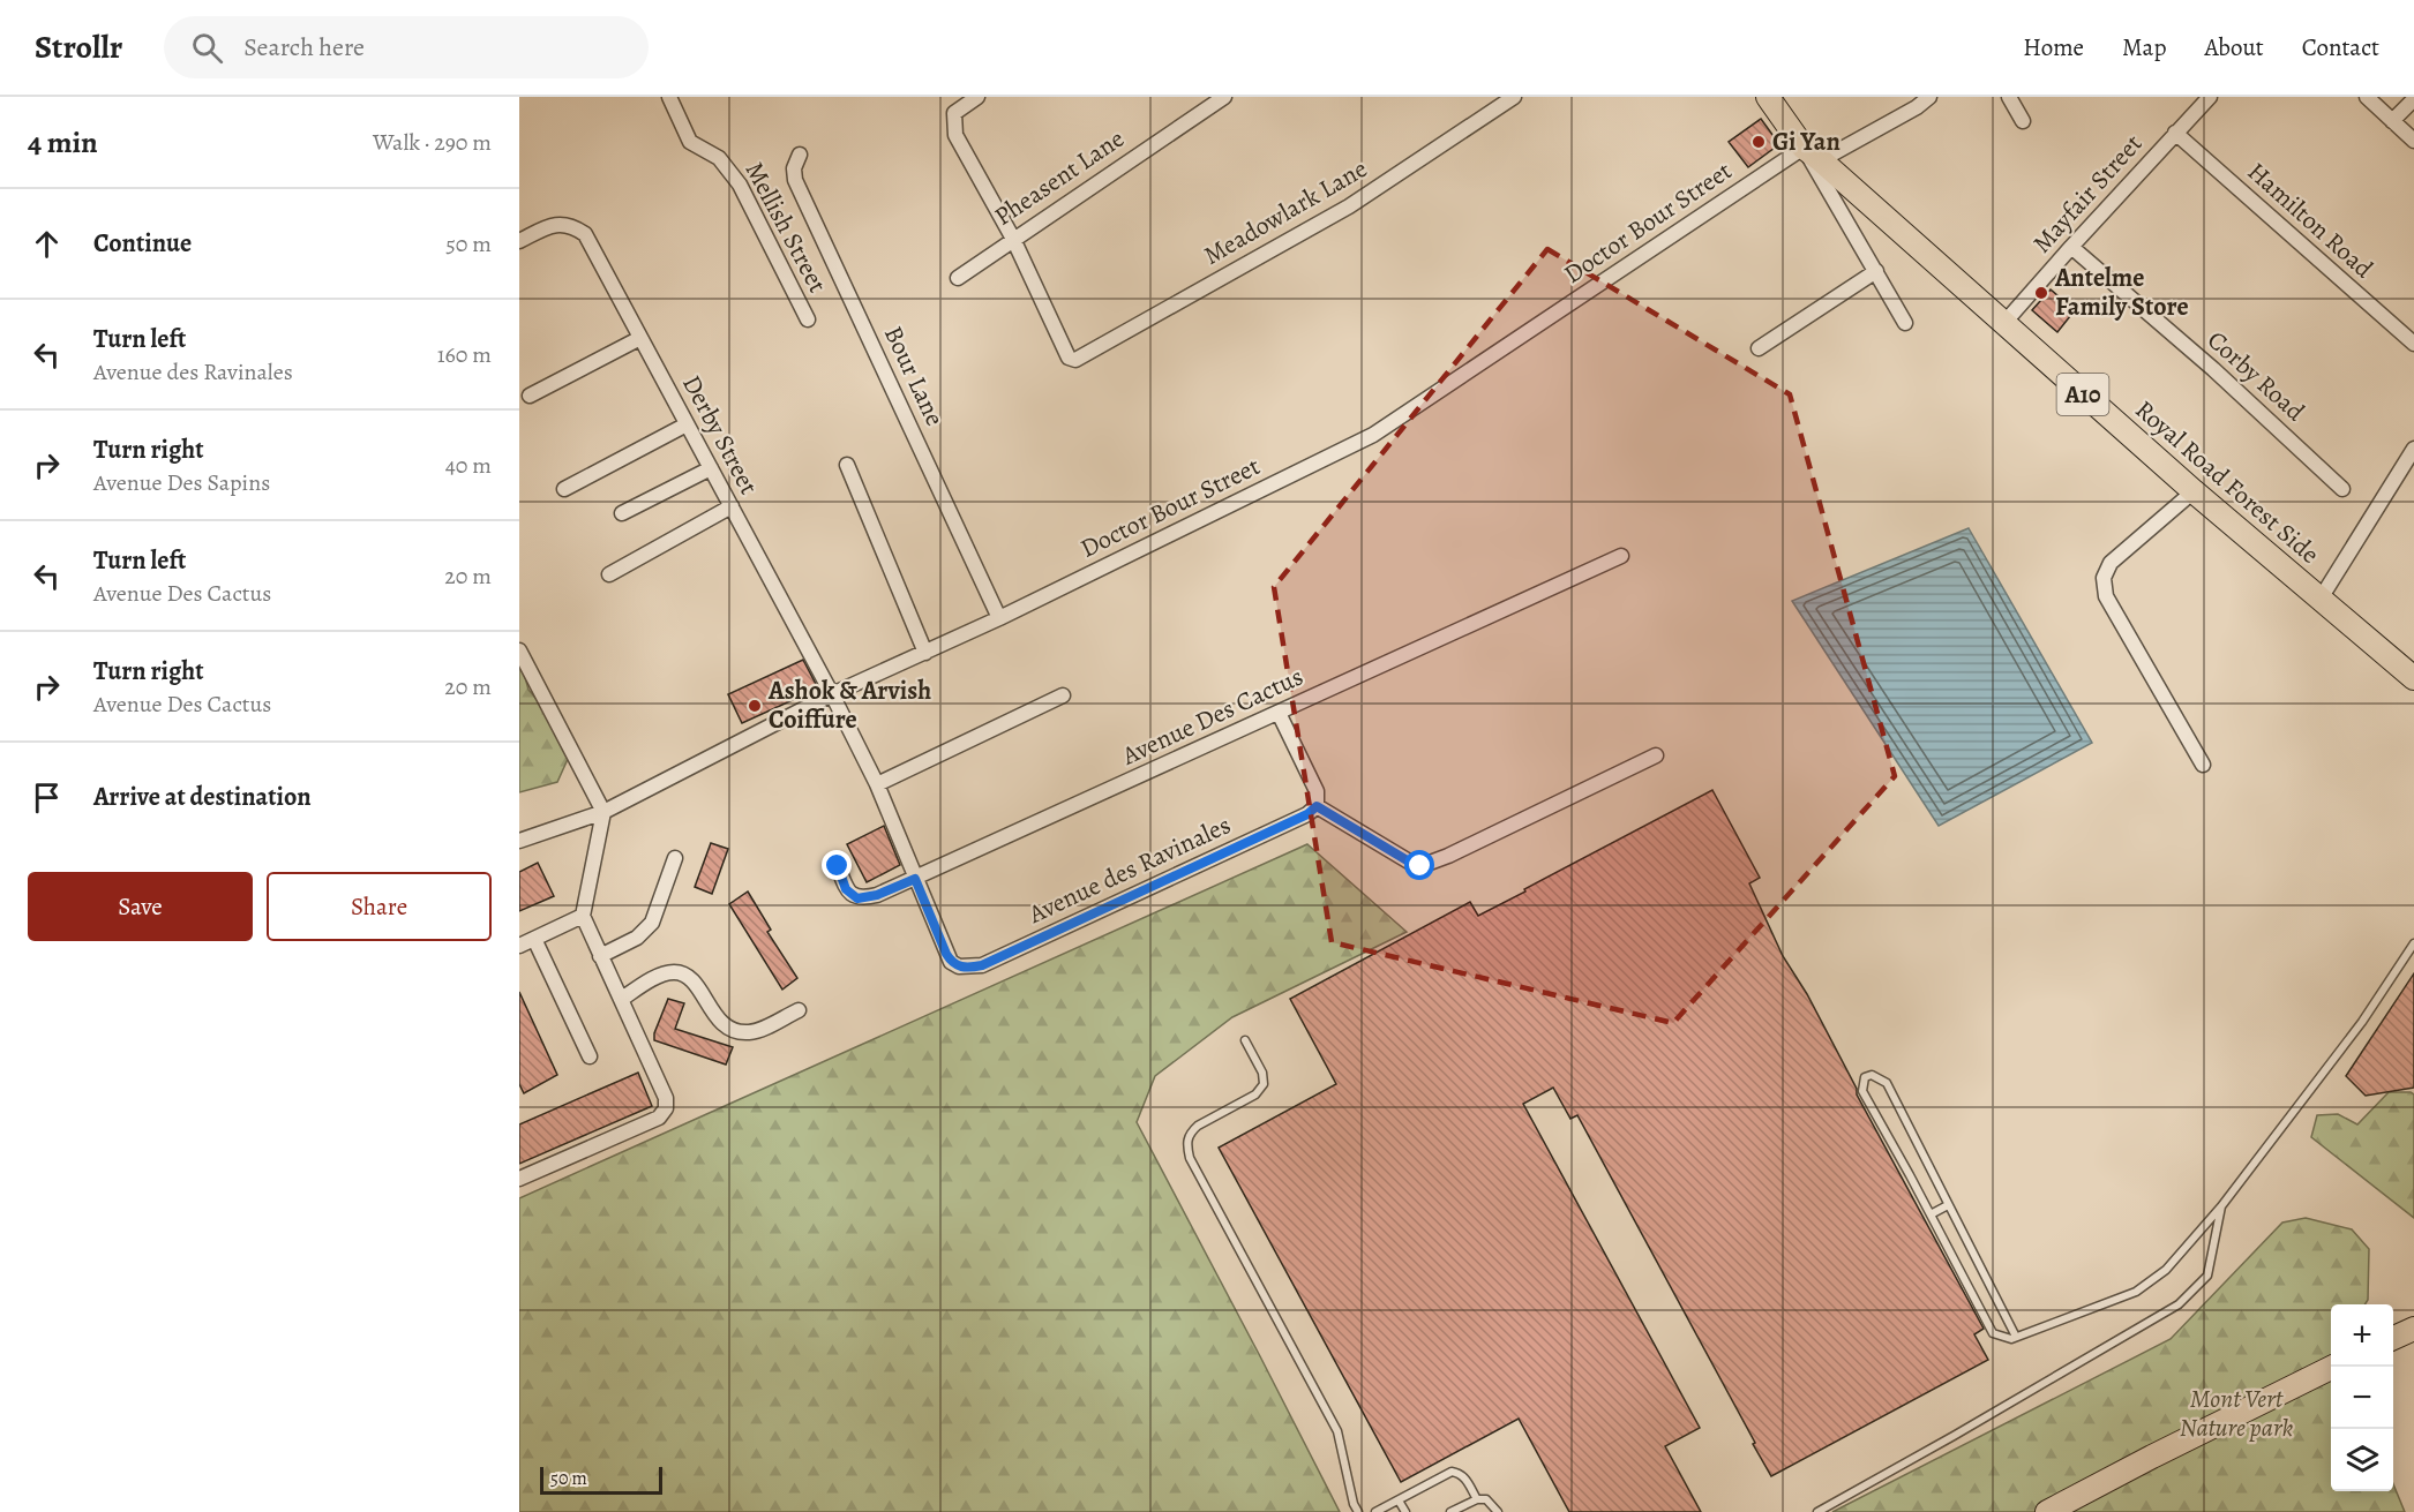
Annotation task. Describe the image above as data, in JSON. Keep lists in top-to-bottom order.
{
  "streets": {
    "main road": ["A10", "Royal Road Forest Side"],
    "street": [
      "Pheasent Lane",
      "Mayfair Street",
      "Meadowlark Lane",
      "Hamilton Road",
      "Doctor Bour Street",
      "Mellish Street",
      "Bour Lane",
      "Corby Road",
      "Derby Street",
      "Avenue Des Cactus",
      "Avenue des Ravinales"
    ]
  },
  "crossings": [
    ["Pheasent Lane", "Meadowlark Lane"],
    ["Mayfair Street", "Hamilton Road"],
    ["Mayfair Street", "Corby Road"],
    ["Mayfair Street", "Royal Road Forest Side"],
    ["Doctor Bour Street", "Bour Lane"],
    ["Doctor Bour Street", "Derby Street"],
    ["Doctor Bour Street", "Royal Road Forest Side"],
    ["Derby Street", "Avenue Des Cactus"],
    ["Derby Street", "Avenue des Ravinales"]
  ],
  "parks": ["Mont Vert Nature park"],
  "places": ["Gi Yan", "Antelme Family Store", "Ashok & Arvish Coiffure"],
  "scale_bar": "50 m",
  "page": {
    "header": "Strollr",
    "search": "Search here",
    "nav": [
      "Home",
      "Map",
      "About",
      "Contact"
    ],
    "heading": ["4 min", "Walk · 290 m"],
    "list": [
      ["Continue", "50 m"],
      ["Turn left", "Avenue des Ravinales", "160 m"],
      ["Turn right", "Avenue Des Sapins", "40 m"],
      ["Turn left", "Avenue Des Cactus", "20 m"],
      ["Turn right", "Avenue Des Cactus", "20 m"],
      "Arrive at destination"
    ],
    "buttons": ["Save", "Share"],
    "map_buttons": ["+", "−"],
    "scale": "50 m"
  }
}
